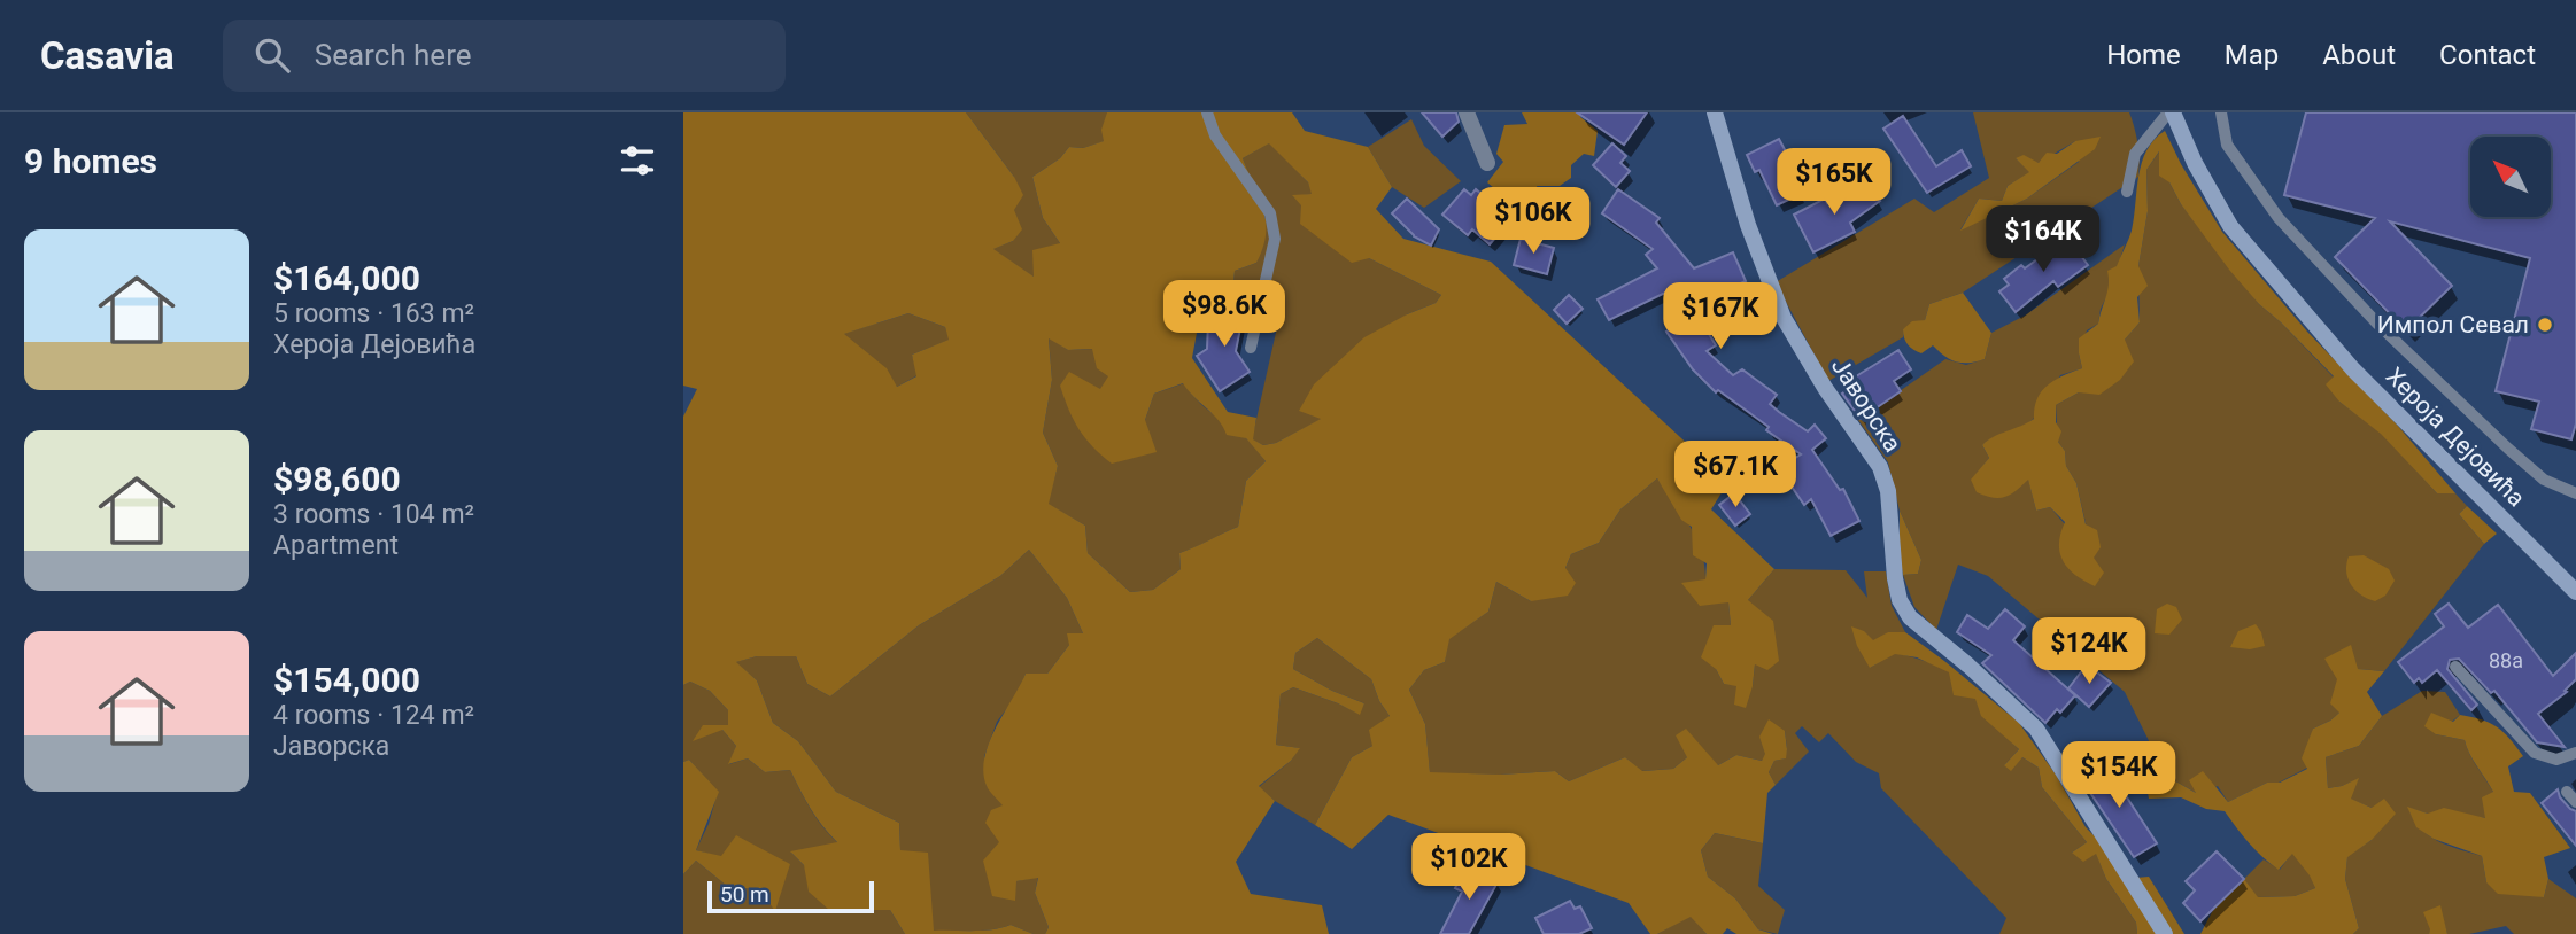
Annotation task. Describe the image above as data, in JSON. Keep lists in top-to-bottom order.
{
  "streets": {
    "street": ["Јаворска", "Хероја Дејовића"]
  },
  "places": ["Импол Севал"],
  "house_numbers": ["88a"],
  "scale_bar": "50 m",
  "north": "top left",
  "page": {
    "header": "Casavia",
    "search": "Search here",
    "nav": [
      "Home",
      "Map",
      "About",
      "Contact"
    ],
    "heading": "9 homes",
    "price": [
      "$165K",
      "$106K",
      "$164K",
      "$98.6K",
      "$167K",
      "$67.1K",
      "$124K",
      "$154K",
      "$102K"
    ],
    "list": [
      {
        "name": "$164,000",
        "note": "5 rooms · 163 m² · Хероја Дејовића"
      },
      {
        "name": "$98,600",
        "note": "3 rooms · 104 m² · Apartment"
      },
      {
        "name": "$154,000",
        "note": "4 rooms · 124 m² · Јаворска"
      }
    ],
    "scale": "50 m"
  }
}
